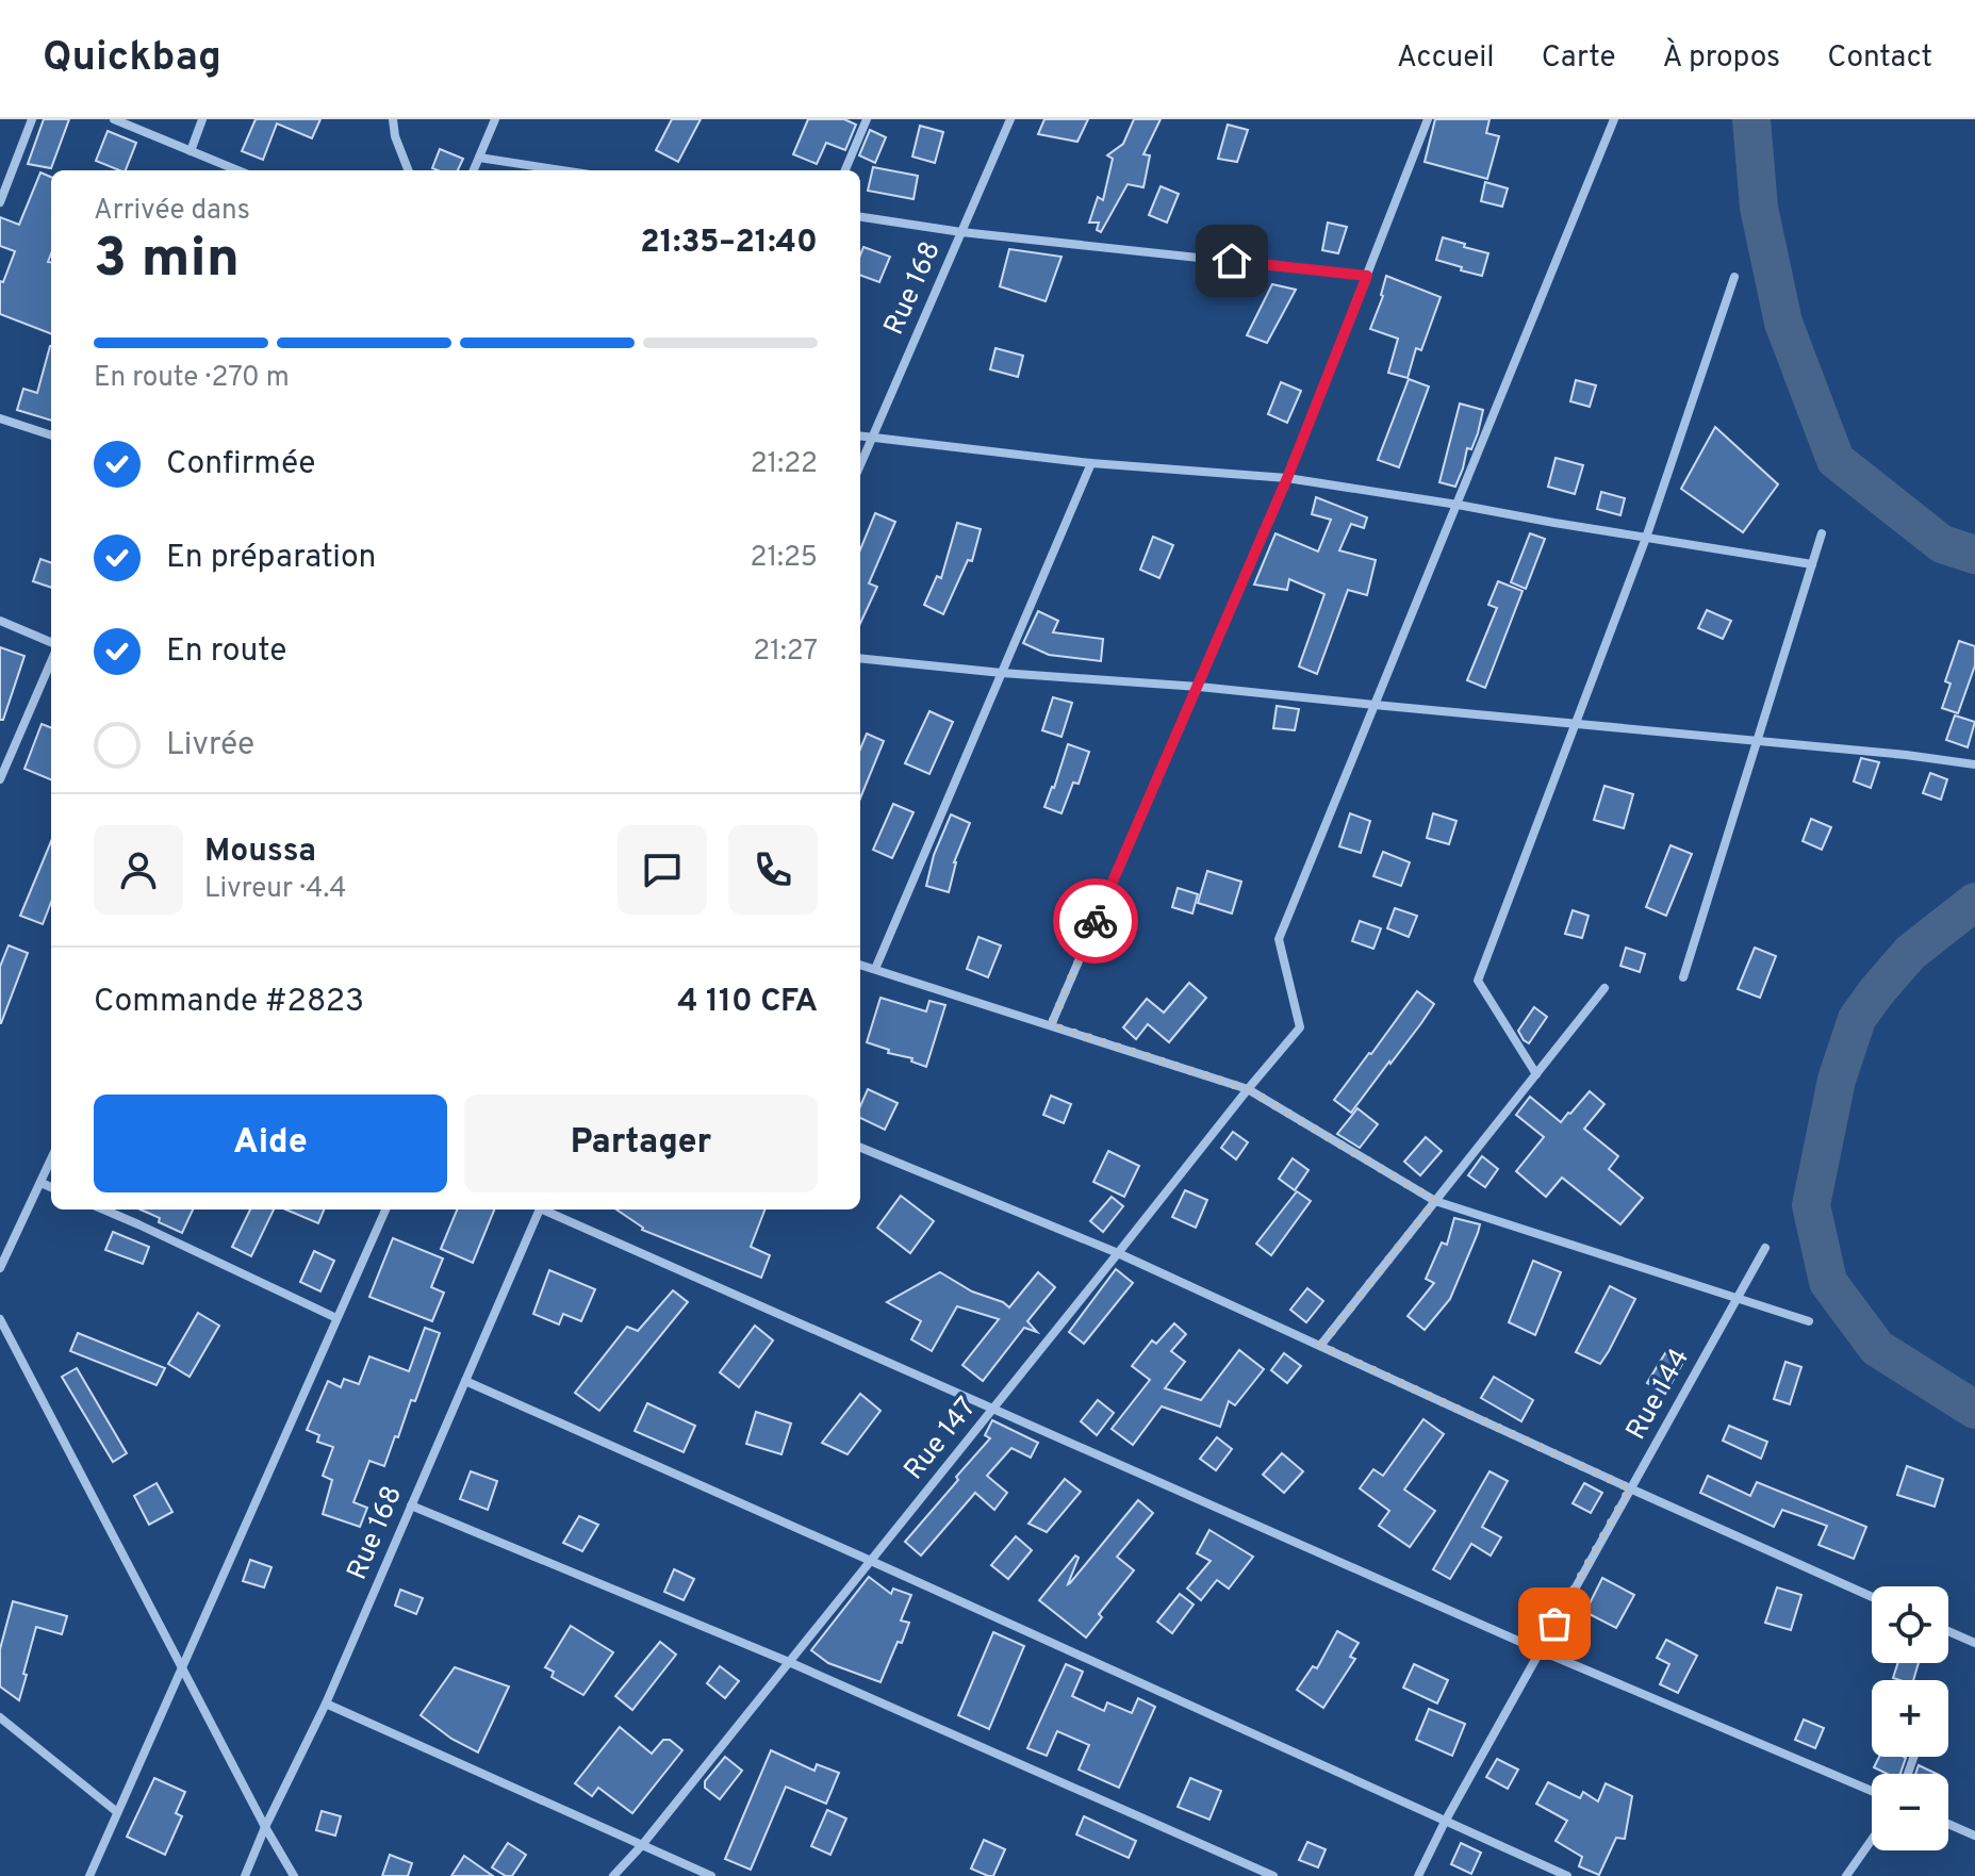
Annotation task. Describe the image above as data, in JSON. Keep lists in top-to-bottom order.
{
  "streets": {
    "street": ["Rue 168", "Rue 144", "Rue 147"]
  },
  "page": {
    "header": "Quickbag",
    "nav": [
      "Accueil",
      "Carte",
      "À propos",
      "Contact"
    ],
    "heading": ["3 min", "Arrivée dans", "21:35–21:40"],
    "panel": [
      "Moussa",
      "Livreur · 4.4",
      "Commande #2823",
      "4 110 CFA"
    ],
    "bar": "En route · 270 m",
    "list": [
      ["Confirmée", "21:22"],
      ["En préparation", "21:25"],
      ["En route", "21:27"],
      "Livrée"
    ],
    "buttons": ["Aide", "Partager"],
    "map_buttons": ["+", "−"]
  }
}
